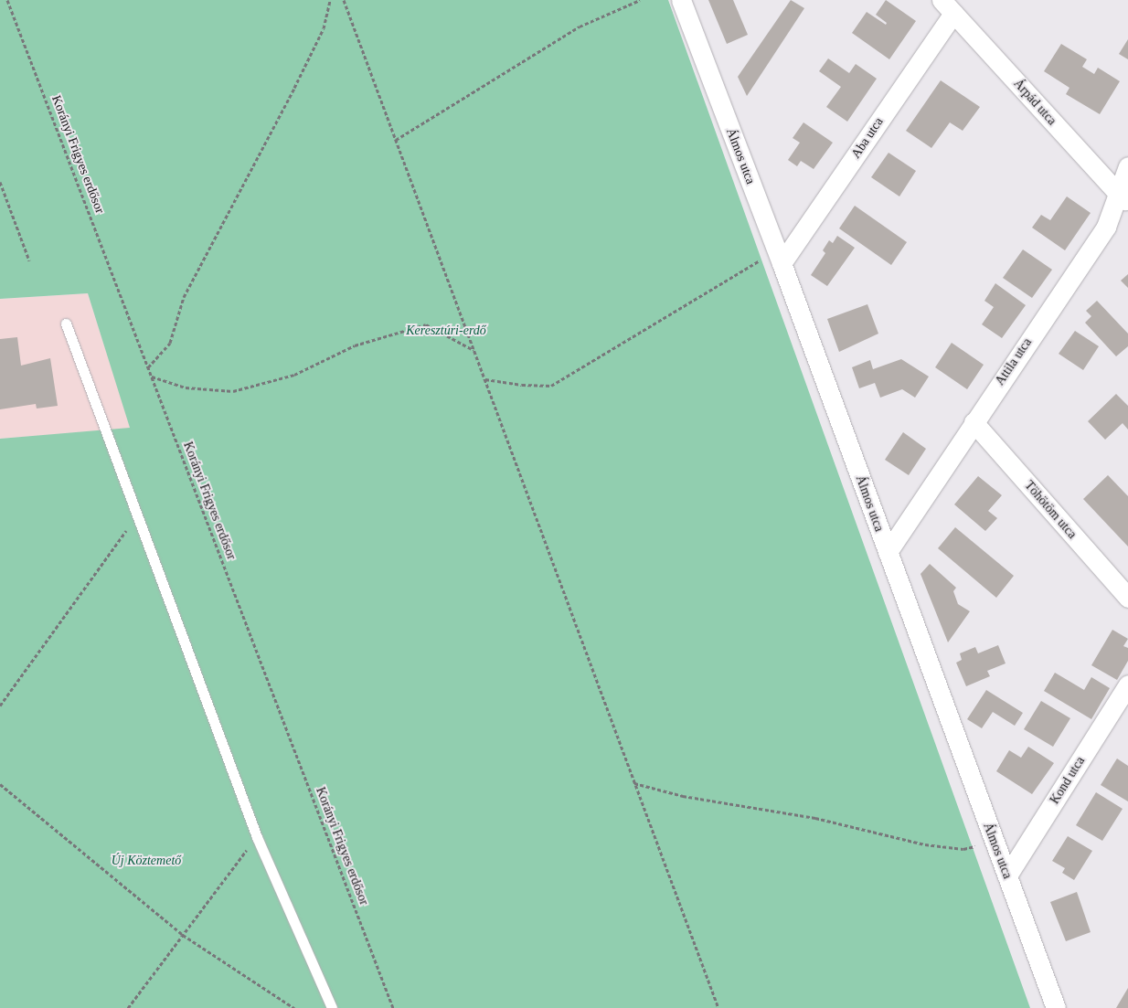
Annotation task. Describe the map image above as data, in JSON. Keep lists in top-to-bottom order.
{
  "streets": {
    "street": [
      "Árpád utca",
      "Aba utca",
      "Álmos utca",
      "Attila utca",
      "Töhötöm utca",
      "Kond utca"
    ],
    "path": ["Korányi Frigyes erdősor"]
  },
  "crossings": [
    ["Árpád utca", "Aba utca"],
    ["Árpád utca", "Attila utca"],
    ["Aba utca", "Álmos utca"],
    ["Álmos utca", "Attila utca"],
    ["Álmos utca", "Kond utca"],
    ["Attila utca", "Töhötöm utca"]
  ],
  "parks": ["Keresztúri-erdő", "Új Köztemető"]
}
